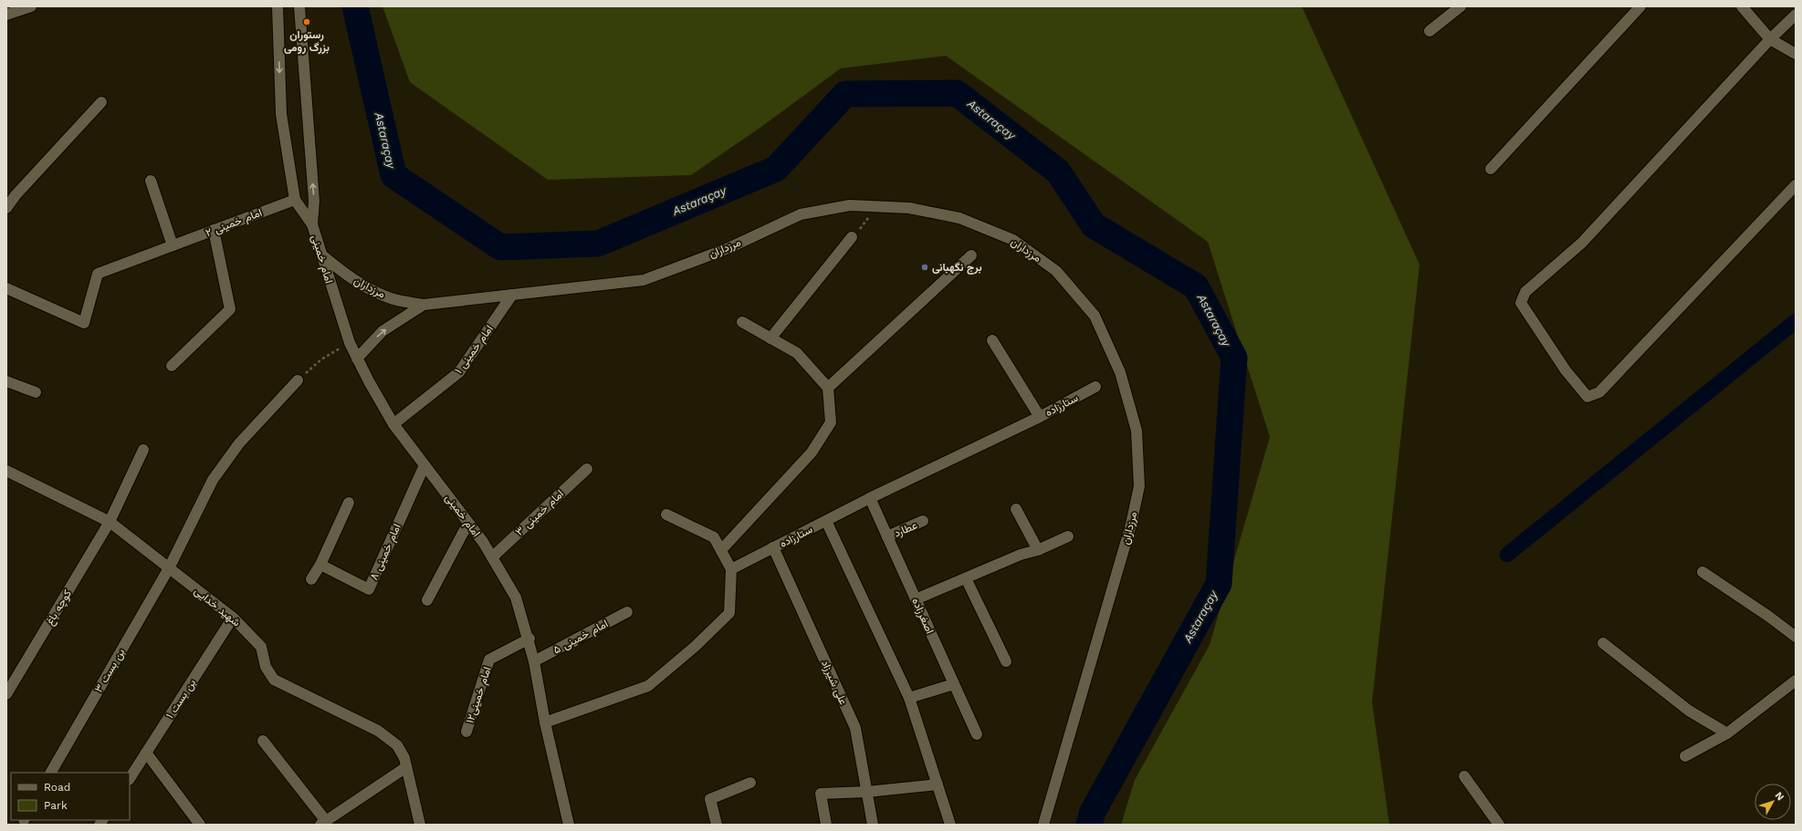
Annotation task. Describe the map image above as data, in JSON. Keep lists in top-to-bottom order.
{
  "streets": {
    "street": [
      "امام خمینی ۲",
      "مرزداران",
      "امام خمینی",
      "امام خمینی ۱",
      "ستارزاده",
      "امام خمینی ۳",
      "عطارد",
      "امام خمینی ۸",
      "شهید خدایی",
      "کوچه باغ",
      "اصغرزاده",
      "امام خمینی ۵",
      "بن بست ۳",
      "علی شیرزاد",
      "امام خمینی۱۲",
      "بن بست ۱"
    ]
  },
  "crossings": [
    ["امام خمینی ۲", "امام خمینی"],
    ["مرزداران", "امام خمینی"],
    ["مرزداران", "امام خمینی ۱"],
    ["امام خمینی", "امام خمینی ۱"],
    ["امام خمینی", "امام خمینی ۳"],
    ["امام خمینی", "امام خمینی ۸"],
    ["امام خمینی", "امام خمینی ۵"],
    ["امام خمینی", "امام خمینی۱۲"],
    ["ستارزاده", "اصغرزاده"],
    ["ستارزاده", "علی شیرزاد"],
    ["عطارد", "اصغرزاده"],
    ["شهید خدایی", "کوچه باغ"],
    ["شهید خدایی", "بن بست ۳"],
    ["شهید خدایی", "بن بست ۱"]
  ],
  "water": ["Astaraçay"],
  "places": ["رستوران بزرگ رومی", "برج نگهبانی"],
  "legend": ["Road", "Park"],
  "north": "top right"
}
